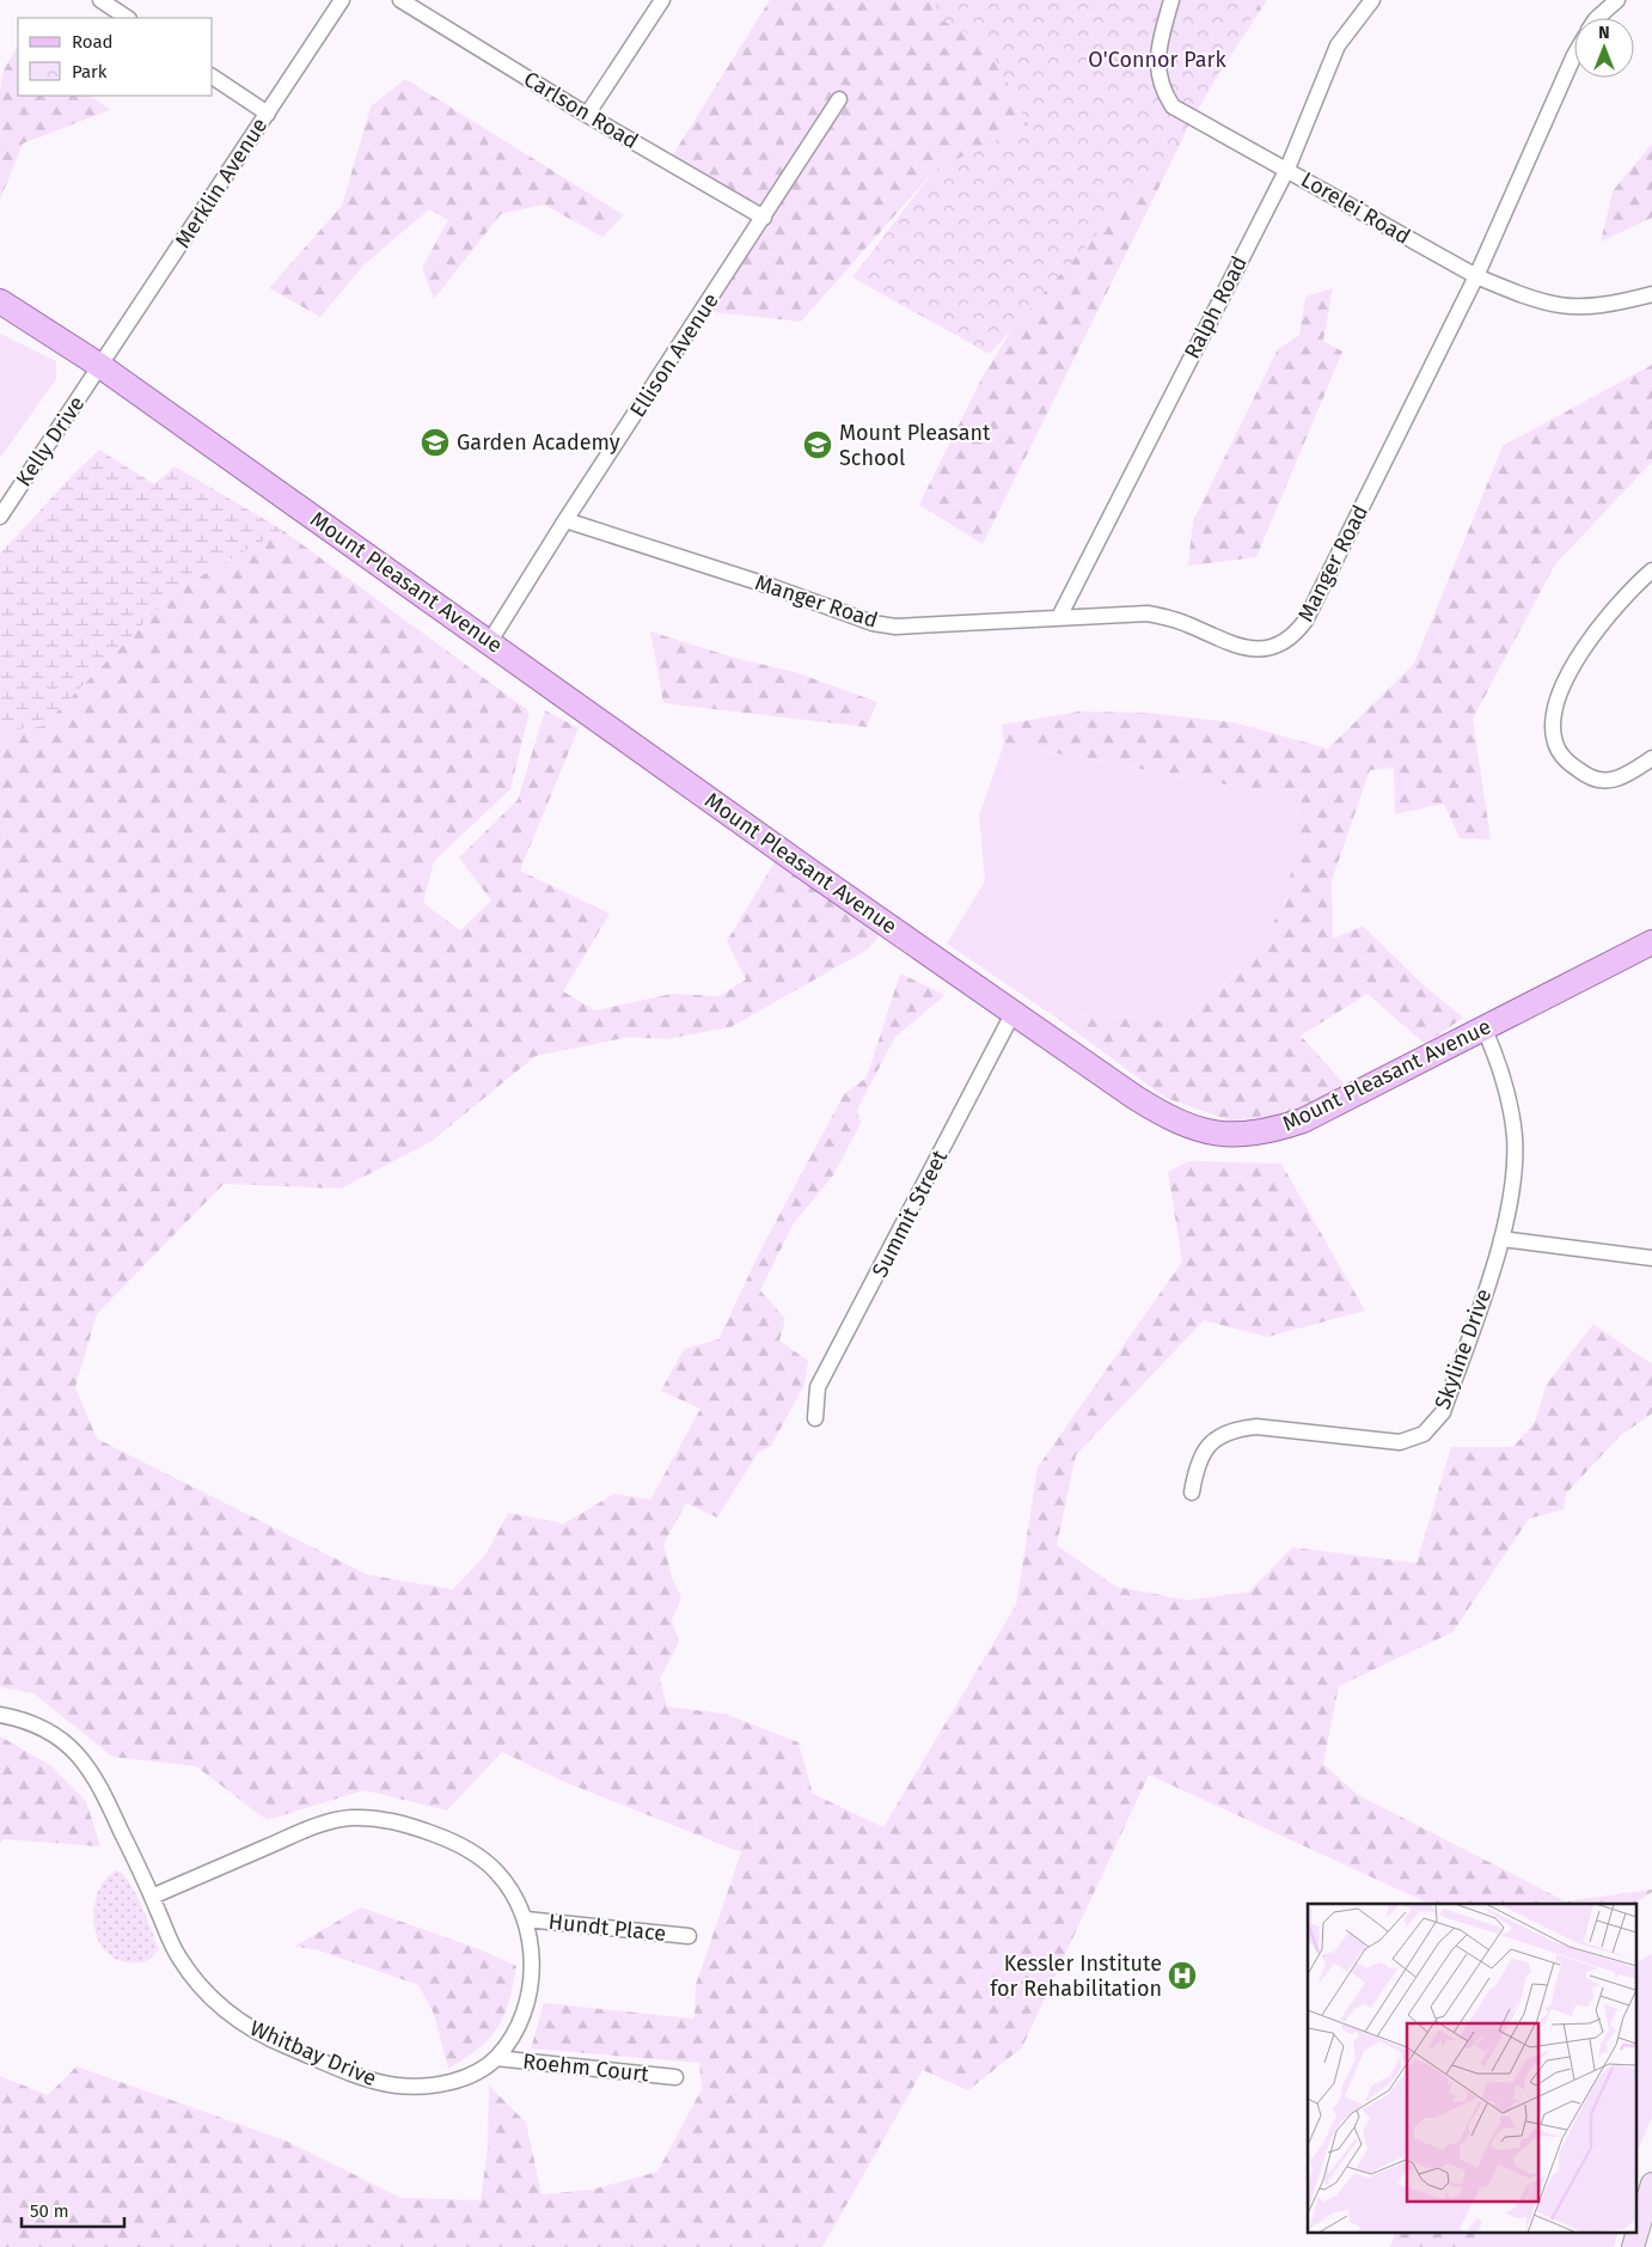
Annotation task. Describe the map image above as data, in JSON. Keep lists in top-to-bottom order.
{
  "streets": {
    "main road": ["Mount Pleasant Avenue"],
    "street": [
      "Carlson Road",
      "Merklin Avenue",
      "Lorelei Road",
      "Ralph Road",
      "Ellison Avenue",
      "Kelly Drive",
      "Manger Road",
      "Summit Street",
      "Skyline Drive",
      "Hundt Place",
      "Whitbay Drive",
      "Roehm Court"
    ]
  },
  "crossings": [
    ["Carlson Road", "Ellison Avenue"],
    ["Merklin Avenue", "Kelly Drive"],
    ["Merklin Avenue", "Mount Pleasant Avenue"],
    ["Lorelei Road", "Ralph Road"],
    ["Lorelei Road", "Manger Road"],
    ["Ralph Road", "Manger Road"],
    ["Ellison Avenue", "Manger Road"],
    ["Ellison Avenue", "Mount Pleasant Avenue"],
    ["Kelly Drive", "Mount Pleasant Avenue"],
    ["Mount Pleasant Avenue", "Summit Street"],
    ["Mount Pleasant Avenue", "Skyline Drive"],
    ["Hundt Place", "Whitbay Drive"],
    ["Whitbay Drive", "Roehm Court"]
  ],
  "parks": ["O'Connor Park"],
  "places": {
    "school or university": ["Garden Academy", "Mount Pleasant School"],
    "hospital": ["Kessler Institute for Rehabilitation"]
  },
  "legend": ["Road", "Park"],
  "scale_bar": "50 m",
  "north": "top"
}
